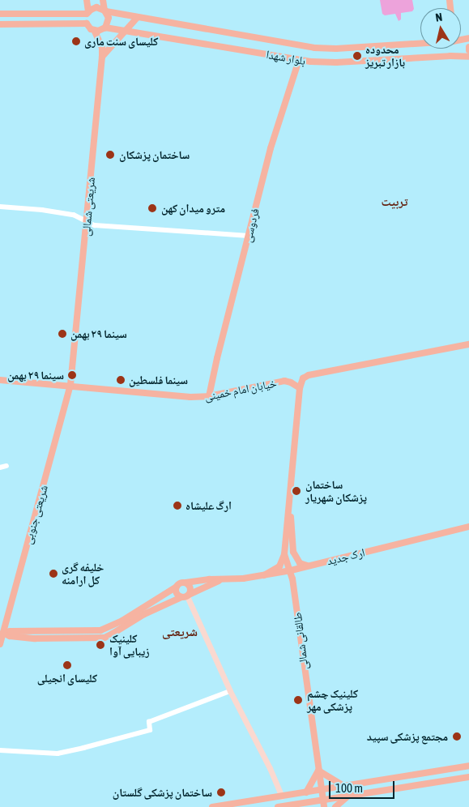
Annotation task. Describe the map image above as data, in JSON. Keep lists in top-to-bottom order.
{
  "streets": {
    "main road": [
      "بلوار شهدا",
      "شریعتی شمالی",
      "فردوسی",
      "خیابان امام خمینی",
      "شریعتی جنوبی",
      "ارک جدید",
      "طالقانی شمالی"
    ]
  },
  "crossings": [
    ["بلوار شهدا", "فردوسی"],
    ["شریعتی شمالی", "خیابان امام خمینی"],
    ["شریعتی شمالی", "شریعتی جنوبی"],
    ["فردوسی", "خیابان امام خمینی"],
    ["خیابان امام خمینی", "شریعتی جنوبی"],
    ["ارک جدید", "طالقانی شمالی"]
  ],
  "districts": ["تربیت", "شریعتی"],
  "places": [
    "کلیسای سنت ماری",
    "محدوده بازار تبریز",
    "ساختمان پزشکان",
    "مترو میدان کهن",
    "سینما ۲۹ بهمن",
    "سینما ٢٩ بهمن",
    "سینما فلسطین",
    "ساختمان پزشکان شهریار",
    "ارگ علیشاه",
    "خلیفه گری کل ارامنه",
    "کلینیک زیبایی آوا",
    "کلیسای انجیلی",
    "کلینیک چشم پزشکی مهر",
    "مجتمع پزشکی سپید",
    "ساختمان پزشکی گلستان"
  ],
  "scale_bar": "100 m",
  "north": "top"
}
